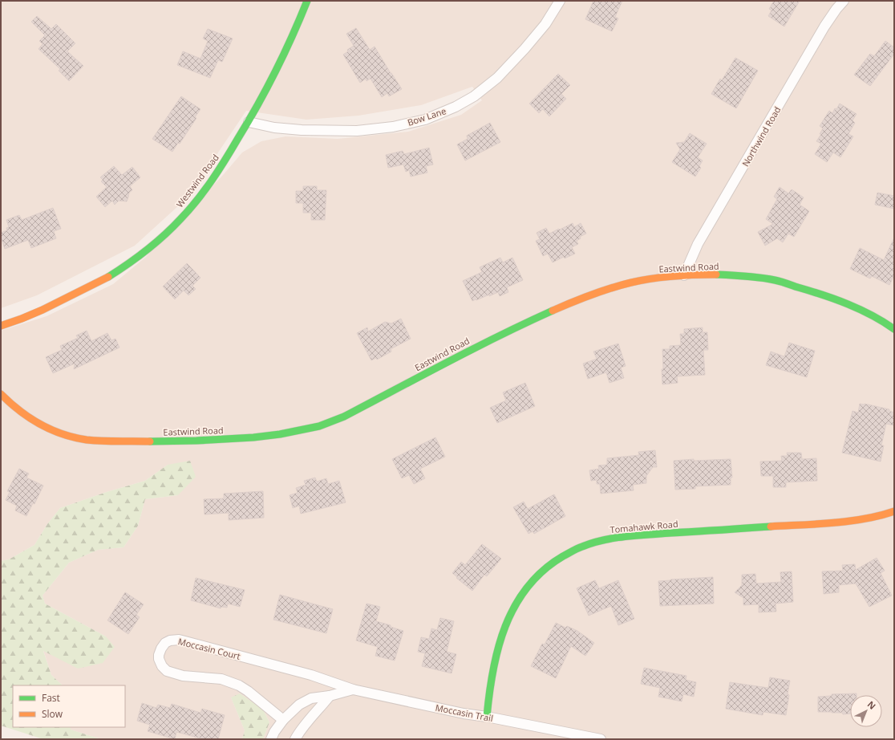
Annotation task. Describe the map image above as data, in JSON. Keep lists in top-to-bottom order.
{
  "streets": {
    "street": [
      "Bow Lane",
      "Northwind Road",
      "Westwind Road",
      "Eastwind Road",
      "Tomahawk Road",
      "Moccasin Court",
      "Moccasin Trail"
    ]
  },
  "crossings": [
    ["Bow Lane", "Westwind Road"],
    ["Northwind Road", "Eastwind Road"],
    ["Tomahawk Road", "Moccasin Trail"],
    ["Moccasin Court", "Moccasin Trail"]
  ],
  "legend": ["Fast", "Slow"],
  "north": "top right"
}
